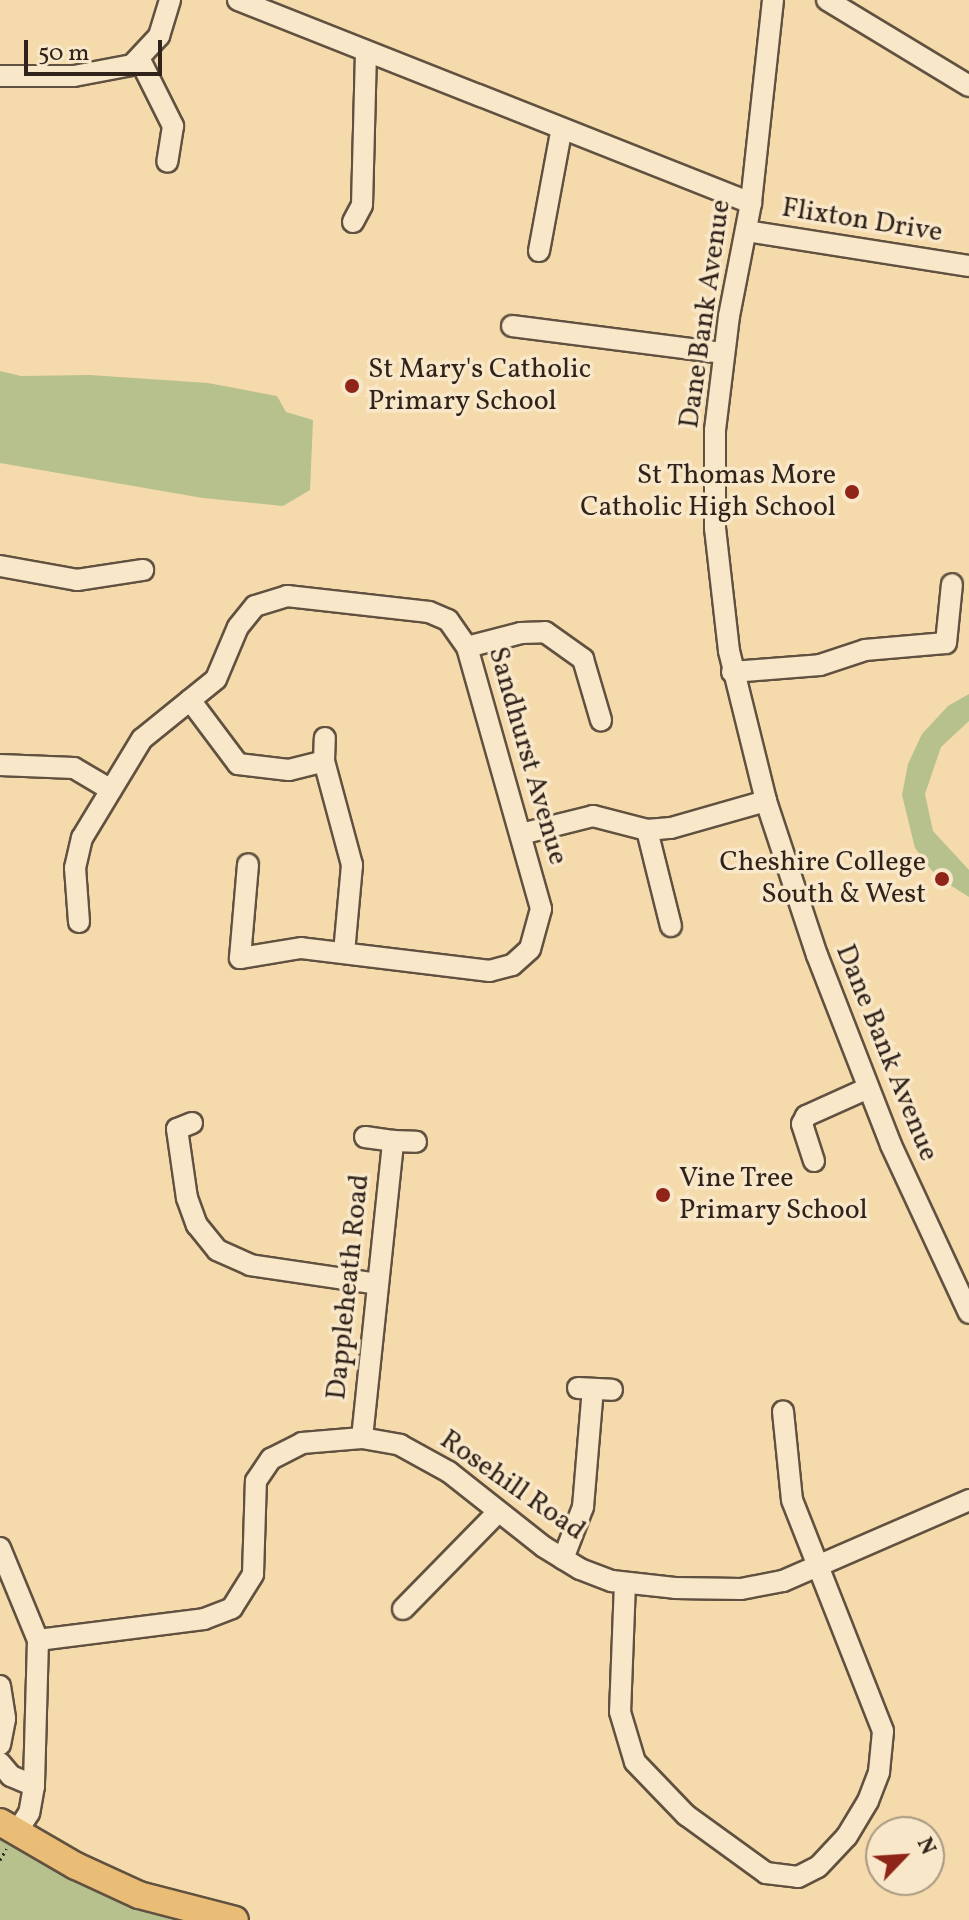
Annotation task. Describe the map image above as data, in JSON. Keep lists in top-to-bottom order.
{
  "streets": {
    "street": [
      "Flixton Drive",
      "Dane Bank Avenue",
      "Sandhurst Avenue",
      "Dappleheath Road",
      "Rosehill Road"
    ]
  },
  "crossings": [
    ["Flixton Drive", "Dane Bank Avenue"],
    ["Dappleheath Road", "Rosehill Road"]
  ],
  "places": [
    "St Mary's Catholic Primary School",
    "St Thomas More Catholic High School",
    "Cheshire College South & West",
    "Vine Tree Primary School"
  ],
  "scale_bar": "50 m",
  "north": "top right"
}
